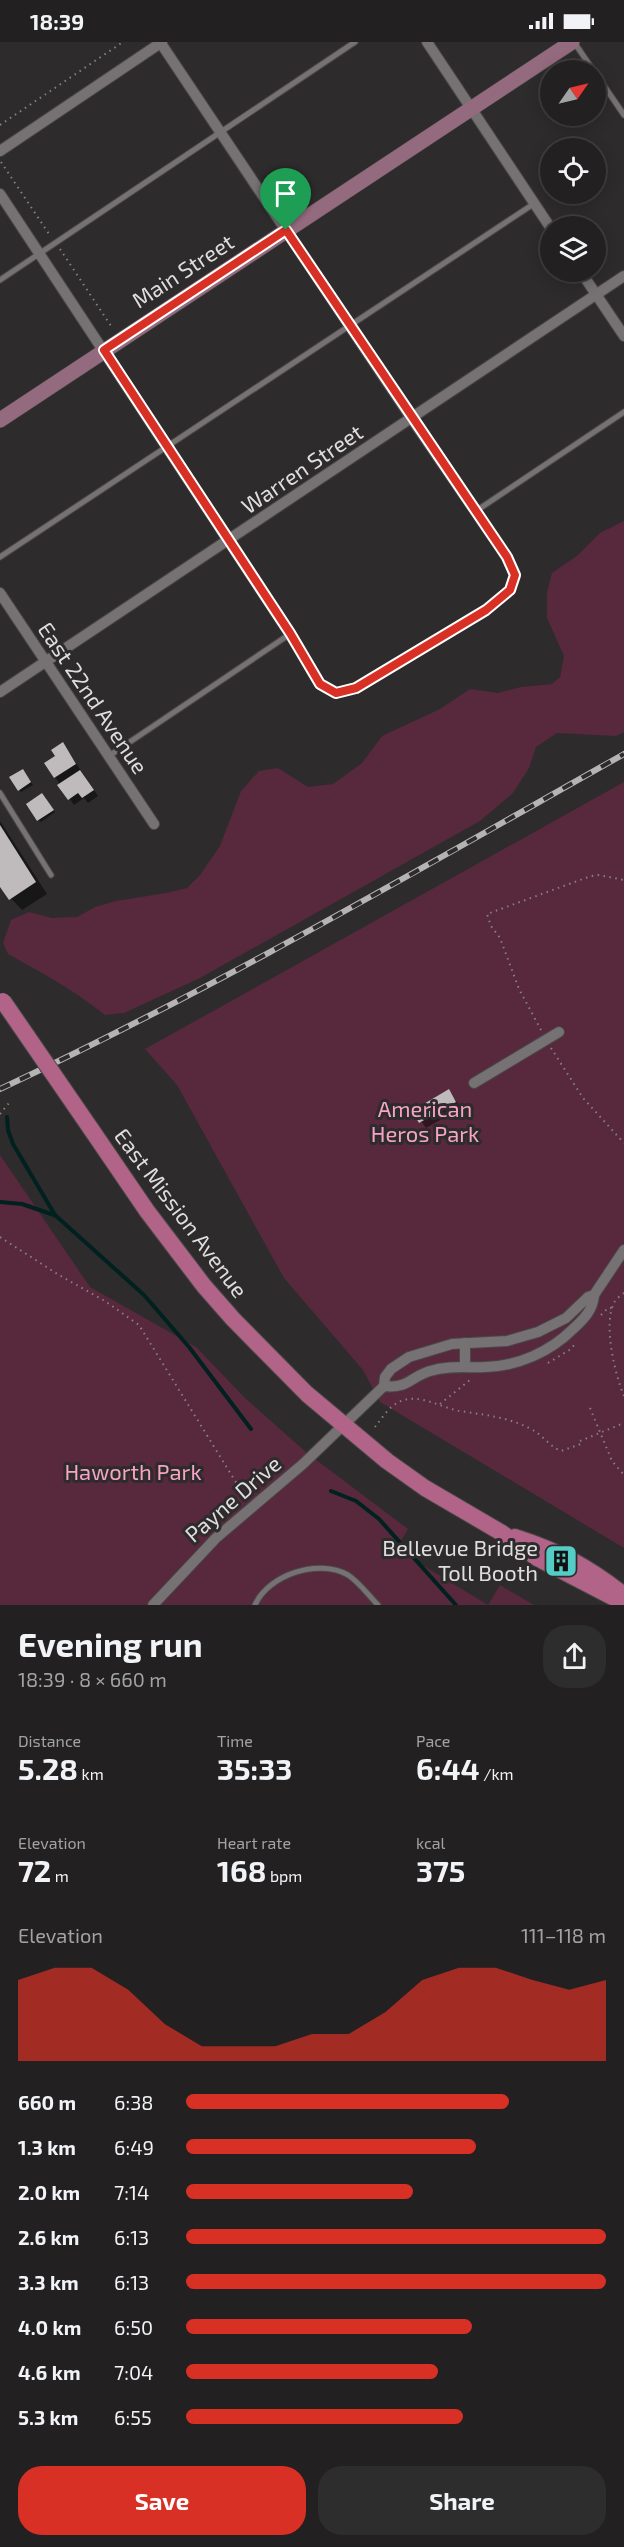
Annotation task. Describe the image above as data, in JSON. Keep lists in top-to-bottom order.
{
  "streets": {
    "main road": ["East Mission Avenue"],
    "street": [
      "Main Street",
      "Warren Street",
      "East 22nd Avenue",
      "Payne Drive"
    ]
  },
  "crossings": [
    ["Warren Street", "East 22nd Avenue"],
    ["East Mission Avenue", "Payne Drive"]
  ],
  "parks": ["American Heros Park", "Haworth Park"],
  "places": {
    "building": ["Bellevue Bridge Toll Booth"]
  },
  "north": "top right",
  "page": {
    "status": "18:39",
    "heading": ["Evening run", "18:39 · 8 × 660 m"],
    "stats": [
      ["Distance", "5.28 km"],
      ["Time", "35:33"],
      ["Pace", "6:44 /km"],
      ["Elevation", "72 m"],
      ["Heart rate", "168 bpm"],
      ["kcal", "375"]
    ],
    "chart": ["Elevation", "111–118 m"],
    "list": [
      {
        "name": "660 m",
        "note": "6:38"
      },
      {
        "name": "1.3 km",
        "note": "6:49"
      },
      {
        "name": "2.0 km",
        "note": "7:14"
      },
      {
        "name": "2.6 km",
        "note": "6:13"
      },
      {
        "name": "3.3 km",
        "note": "6:13"
      },
      {
        "name": "4.0 km",
        "note": "6:50"
      },
      {
        "name": "4.6 km",
        "note": "7:04"
      },
      {
        "name": "5.3 km",
        "note": "6:55"
      }
    ],
    "buttons": ["Save", "Share"]
  }
}
